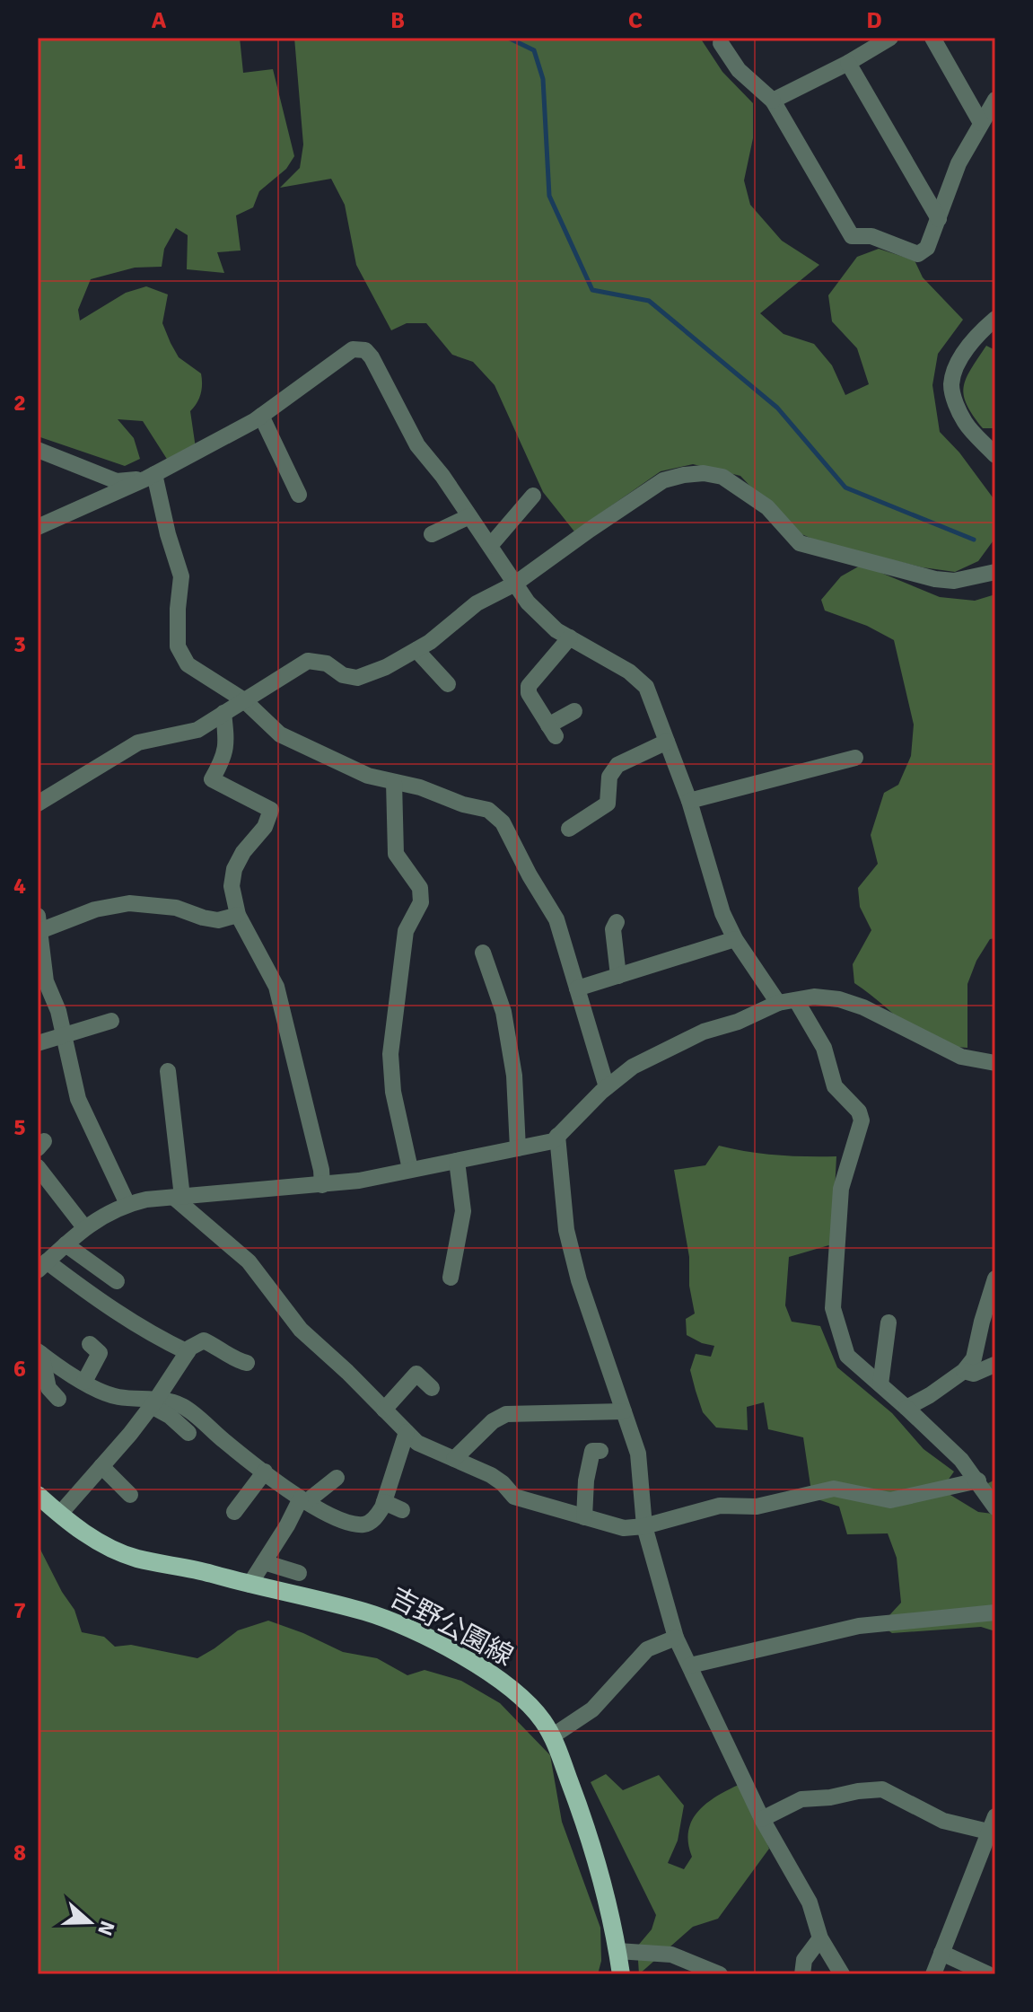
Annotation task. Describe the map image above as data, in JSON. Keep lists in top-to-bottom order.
{
  "streets": {
    "main road": ["吉野公園線"]
  },
  "north": "right",
  "grid": {
    "columns": [
      "A",
      "B",
      "C",
      "D"
    ],
    "rows": [
      "1",
      "2",
      "3",
      "4",
      "5",
      "6",
      "7",
      "8"
    ]
  }
}
